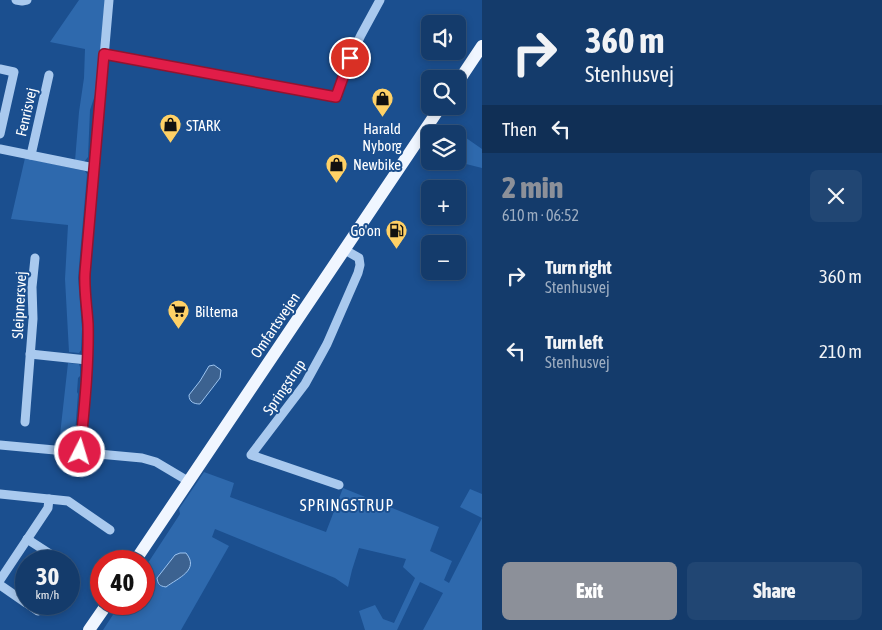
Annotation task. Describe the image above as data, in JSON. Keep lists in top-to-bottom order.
{
  "streets": {
    "main road": ["Omfartsvejen"],
    "street": ["Fenrisvej", "Sleipnersvej", "Springstrup"]
  },
  "crossings": [
    ["Omfartsvejen", "Springstrup"]
  ],
  "districts": ["SPRINGSTRUP"],
  "places": {
    "shop": ["Harald Nyborg", "STARK", "Newbike"],
    "fuel station": ["Go'on"],
    "supermarket": ["Biltema"]
  },
  "page": {
    "turn": ["360 m", "Stenhusvej"],
    "map_buttons": ["+", "−"],
    "then": "Then",
    "heading": ["2 min", "610 m · 06:52"],
    "list": [
      {
        "name": "Turn right",
        "note": "Stenhusvej",
        "value": "360 m"
      },
      {
        "name": "Turn left",
        "note": "Stenhusvej",
        "value": "210 m"
      }
    ],
    "speed": "30 km/h",
    "limit": "40",
    "buttons": ["Exit", "Share"]
  }
}
